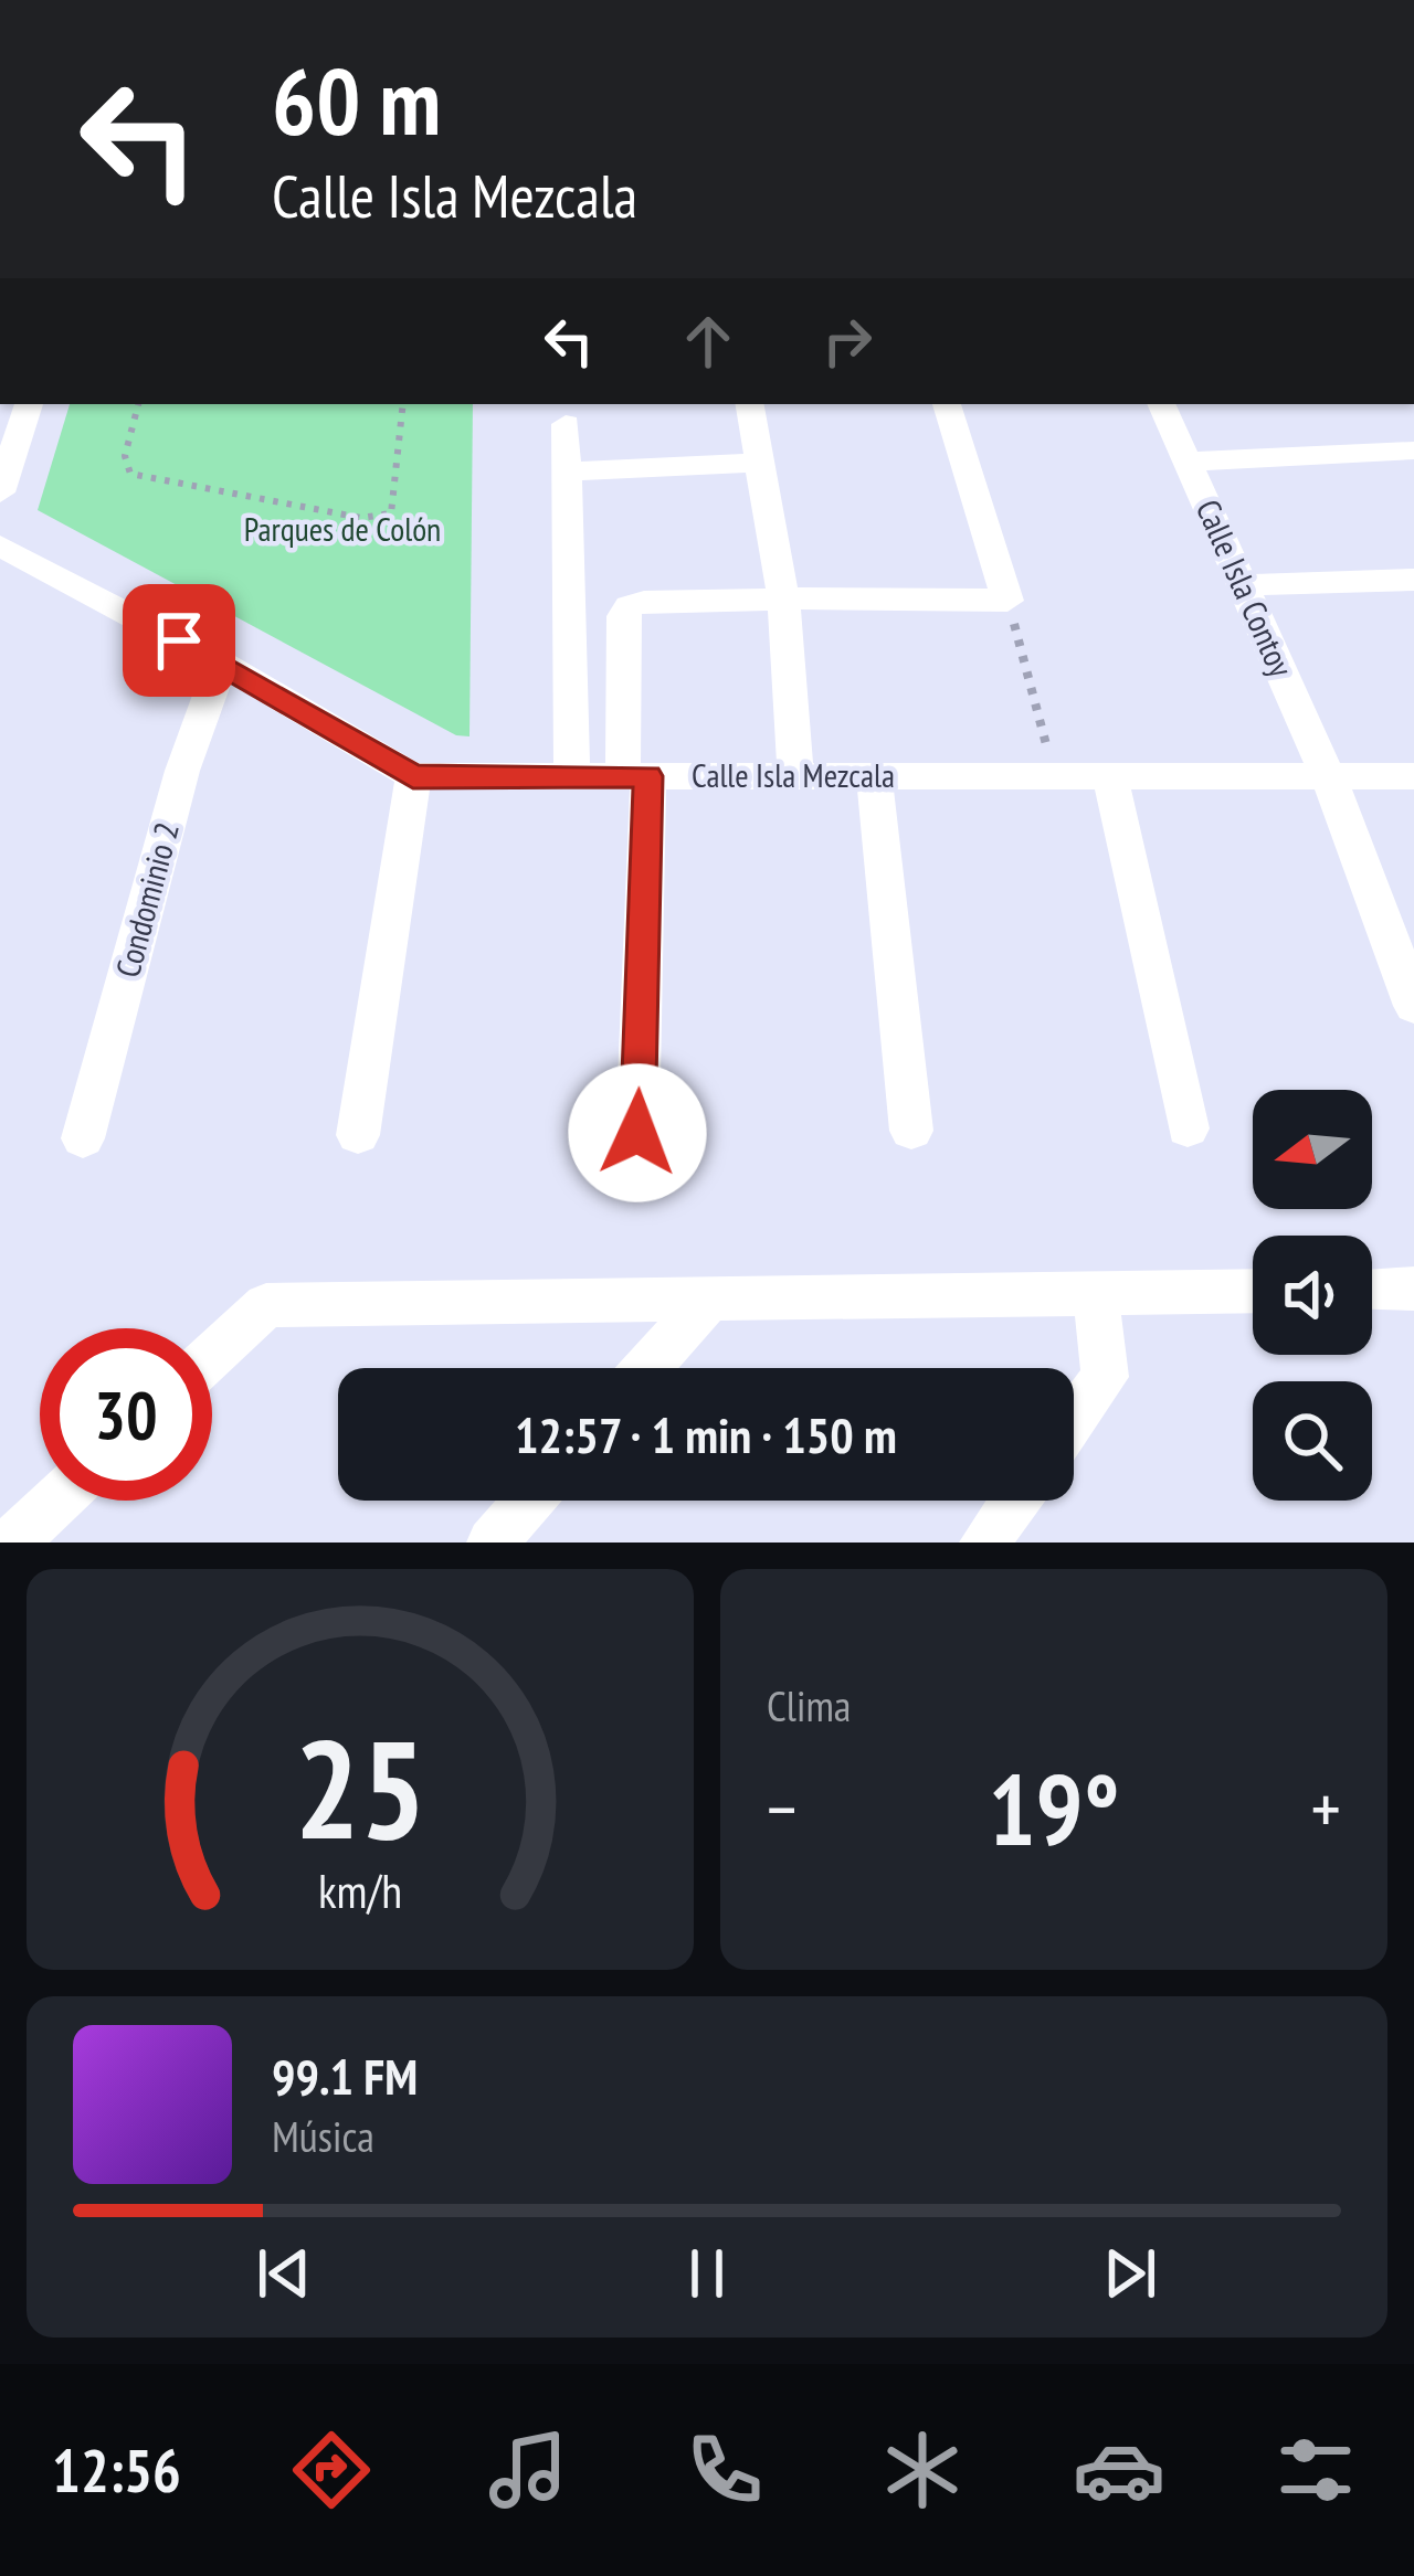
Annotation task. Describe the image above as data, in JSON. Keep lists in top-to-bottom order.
{
  "streets": {
    "street": ["Calle Isla Contoy", "Calle Isla Mezcala", "Condominio 2"]
  },
  "crossings": [
    ["Calle Isla Contoy", "Calle Isla Mezcala"]
  ],
  "parks": ["Parques de Colón"],
  "north": "left",
  "page": {
    "turn": ["60 m", "Calle Isla Mezcala"],
    "limit": "30",
    "trip": "12:57 · 1 min · 150 m",
    "tile": "Clima",
    "heat": ["−", "19°", "+"],
    "song": ["99.1 FM", "Música"],
    "tabs": "12:56",
    "gauge": ["25", "km/h"]
  }
}
